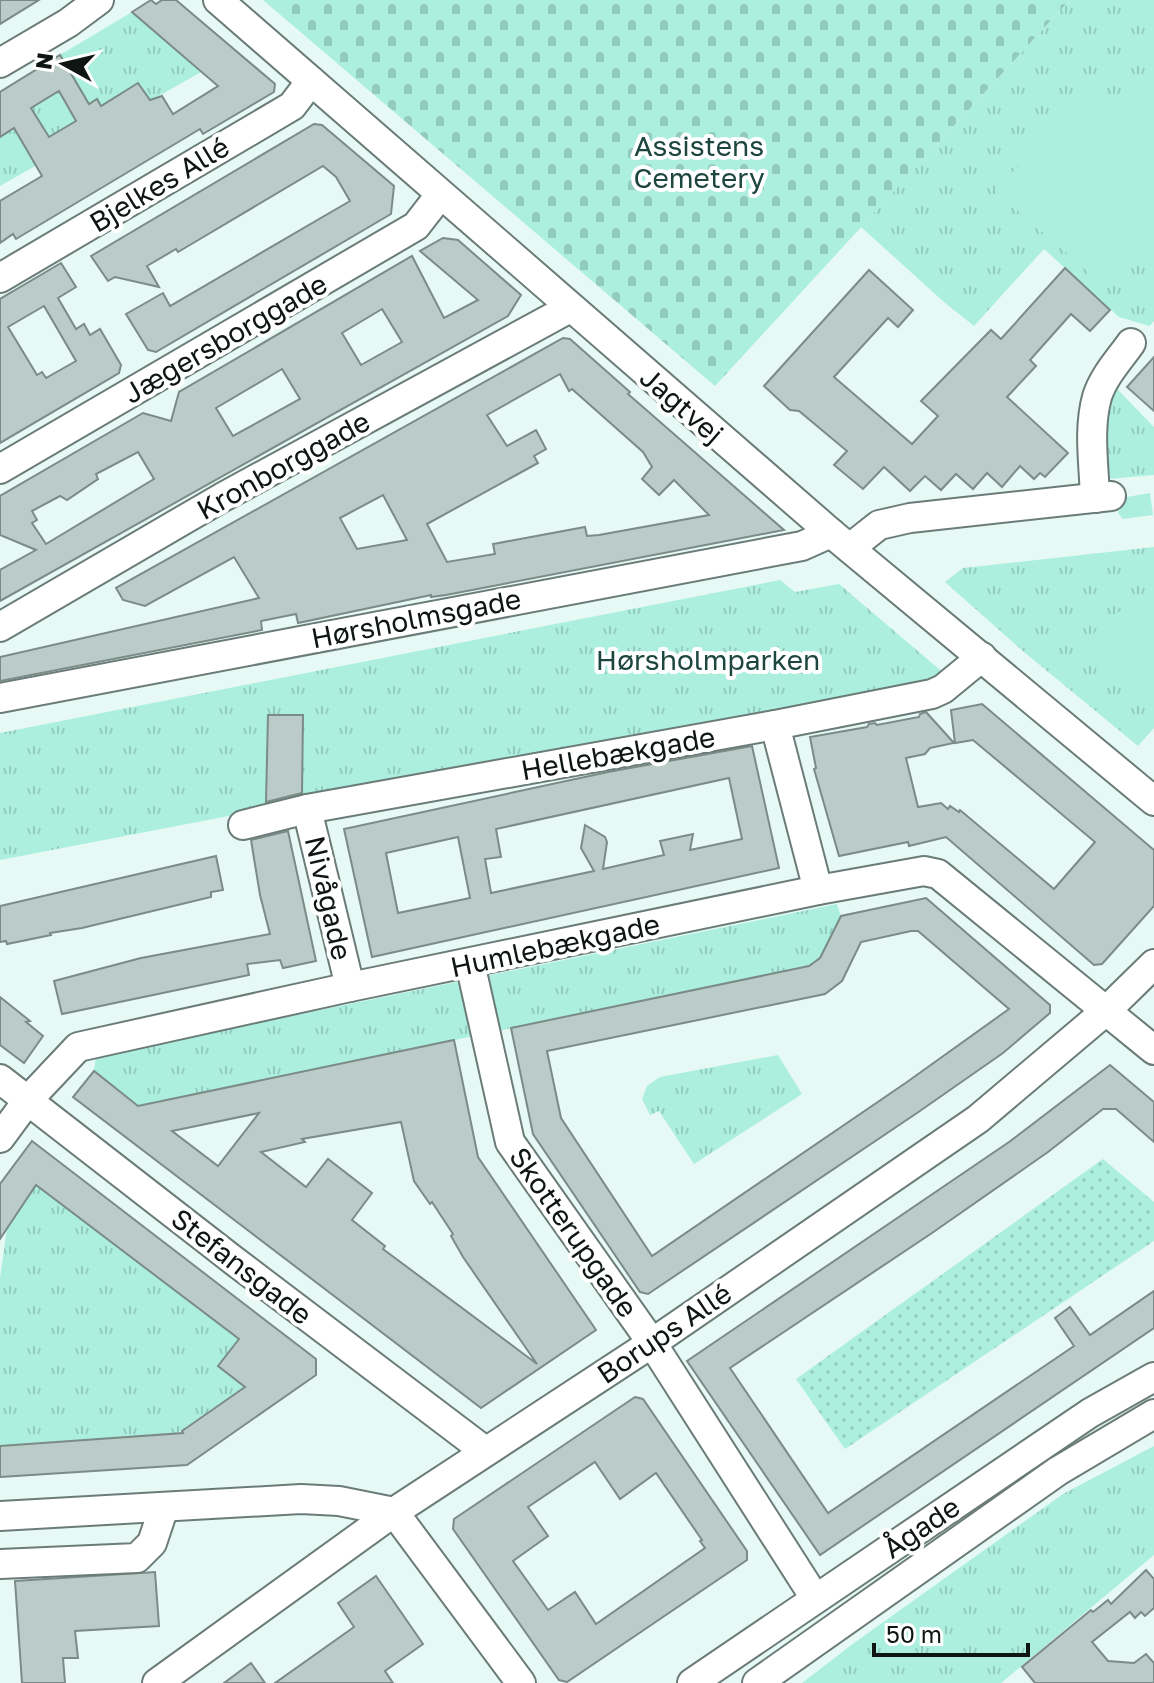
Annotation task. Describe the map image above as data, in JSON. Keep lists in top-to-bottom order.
{
  "streets": {
    "street": [
      "Bjelkes Allé",
      "Jægersborggade",
      "Jagtvej",
      "Kronborggade",
      "Hørsholmsgade",
      "Hellebækgade",
      "Nivågade",
      "Humlebækgade",
      "Skotterupgade",
      "Stefansgade",
      "Borups Allé",
      "Ågade"
    ]
  },
  "crossings": [
    ["Bjelkes Allé", "Jagtvej"],
    ["Jægersborggade", "Jagtvej"],
    ["Jagtvej", "Kronborggade"],
    ["Jagtvej", "Hørsholmsgade"],
    ["Jagtvej", "Hellebækgade"],
    ["Hellebækgade", "Nivågade"],
    ["Nivågade", "Humlebækgade"],
    ["Humlebækgade", "Skotterupgade"],
    ["Humlebækgade", "Stefansgade"],
    ["Humlebækgade", "Borups Allé"],
    ["Skotterupgade", "Borups Allé"],
    ["Skotterupgade", "Ågade"],
    ["Stefansgade", "Borups Allé"]
  ],
  "parks": ["Assistens Cemetery", "Hørsholmparken"],
  "scale_bar": "50 m",
  "north": "left"
}
